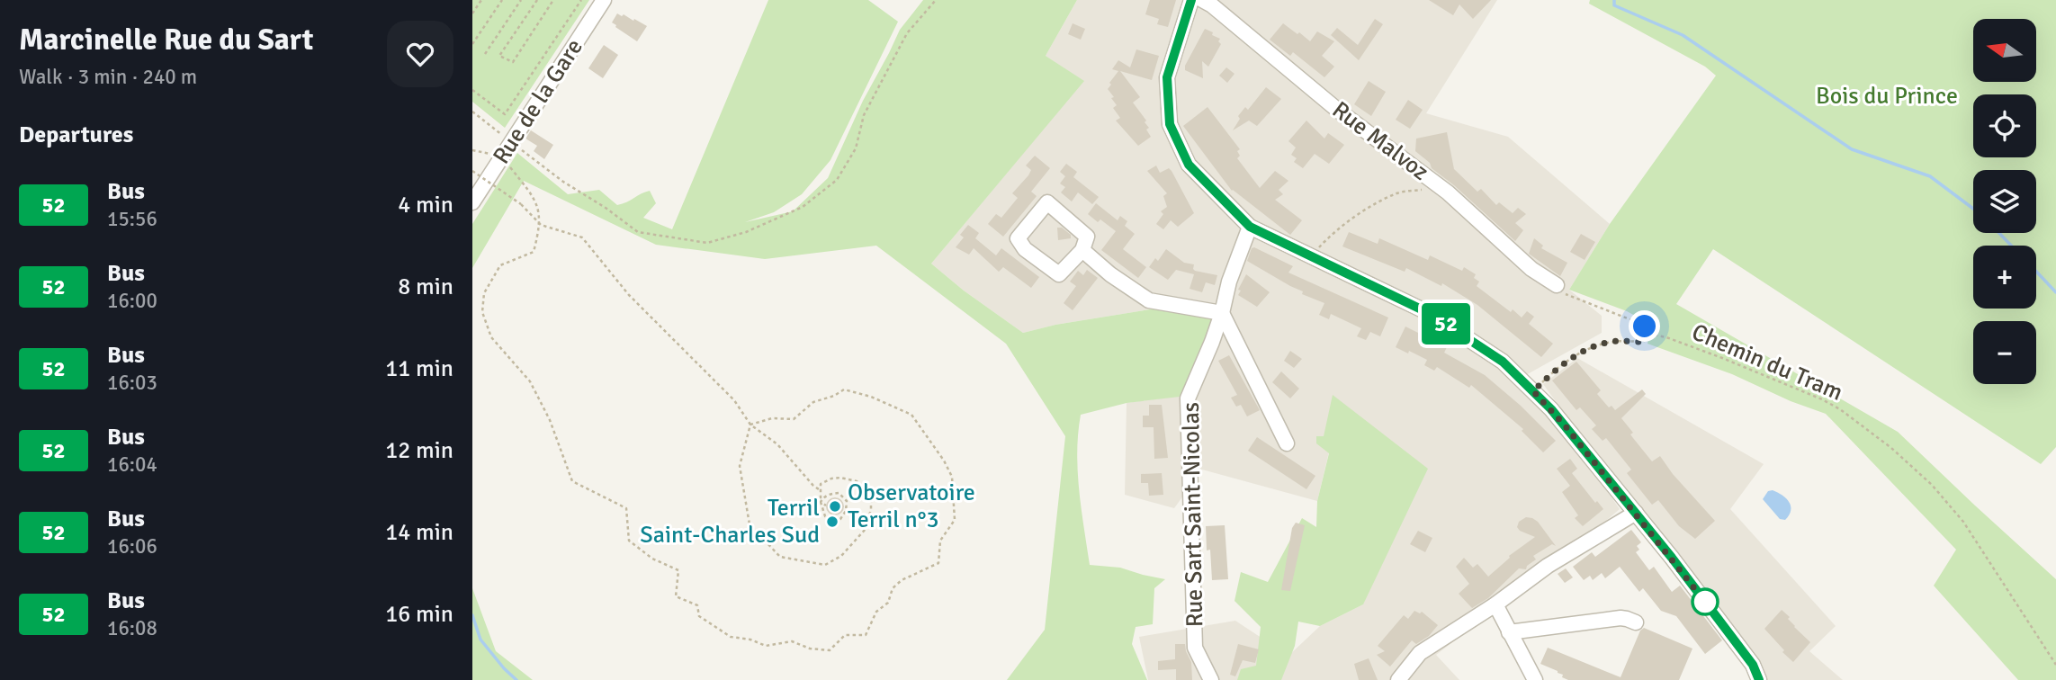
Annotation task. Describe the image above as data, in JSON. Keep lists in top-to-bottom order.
{
  "streets": {
    "street": ["Rue de la Gare", "Rue Malvoz", "Rue Sart Saint-Nicolas"],
    "path": ["Chemin du Tram"]
  },
  "parks": ["Bois du Prince"],
  "places": ["Observatoire Terril n°3", "Terril Saint-Charles Sud"],
  "lines": ["bus line 52"],
  "north": "left",
  "page": {
    "heading": [
      ["Marcinelle Rue du Sart", "Walk · 3 min · 240 m"],
      "Departures"
    ],
    "on_map": "52",
    "map_buttons": ["+", "−"],
    "list": [
      {
        "mark": "52",
        "name": "Bus",
        "note": "15:56",
        "value": "4 min"
      },
      {
        "mark": "52",
        "name": "Bus",
        "note": "16:00",
        "value": "8 min"
      },
      {
        "mark": "52",
        "name": "Bus",
        "note": "16:03",
        "value": "11 min"
      },
      {
        "mark": "52",
        "name": "Bus",
        "note": "16:04",
        "value": "12 min"
      },
      {
        "mark": "52",
        "name": "Bus",
        "note": "16:06",
        "value": "14 min"
      },
      {
        "mark": "52",
        "name": "Bus",
        "note": "16:08",
        "value": "16 min"
      }
    ]
  }
}
